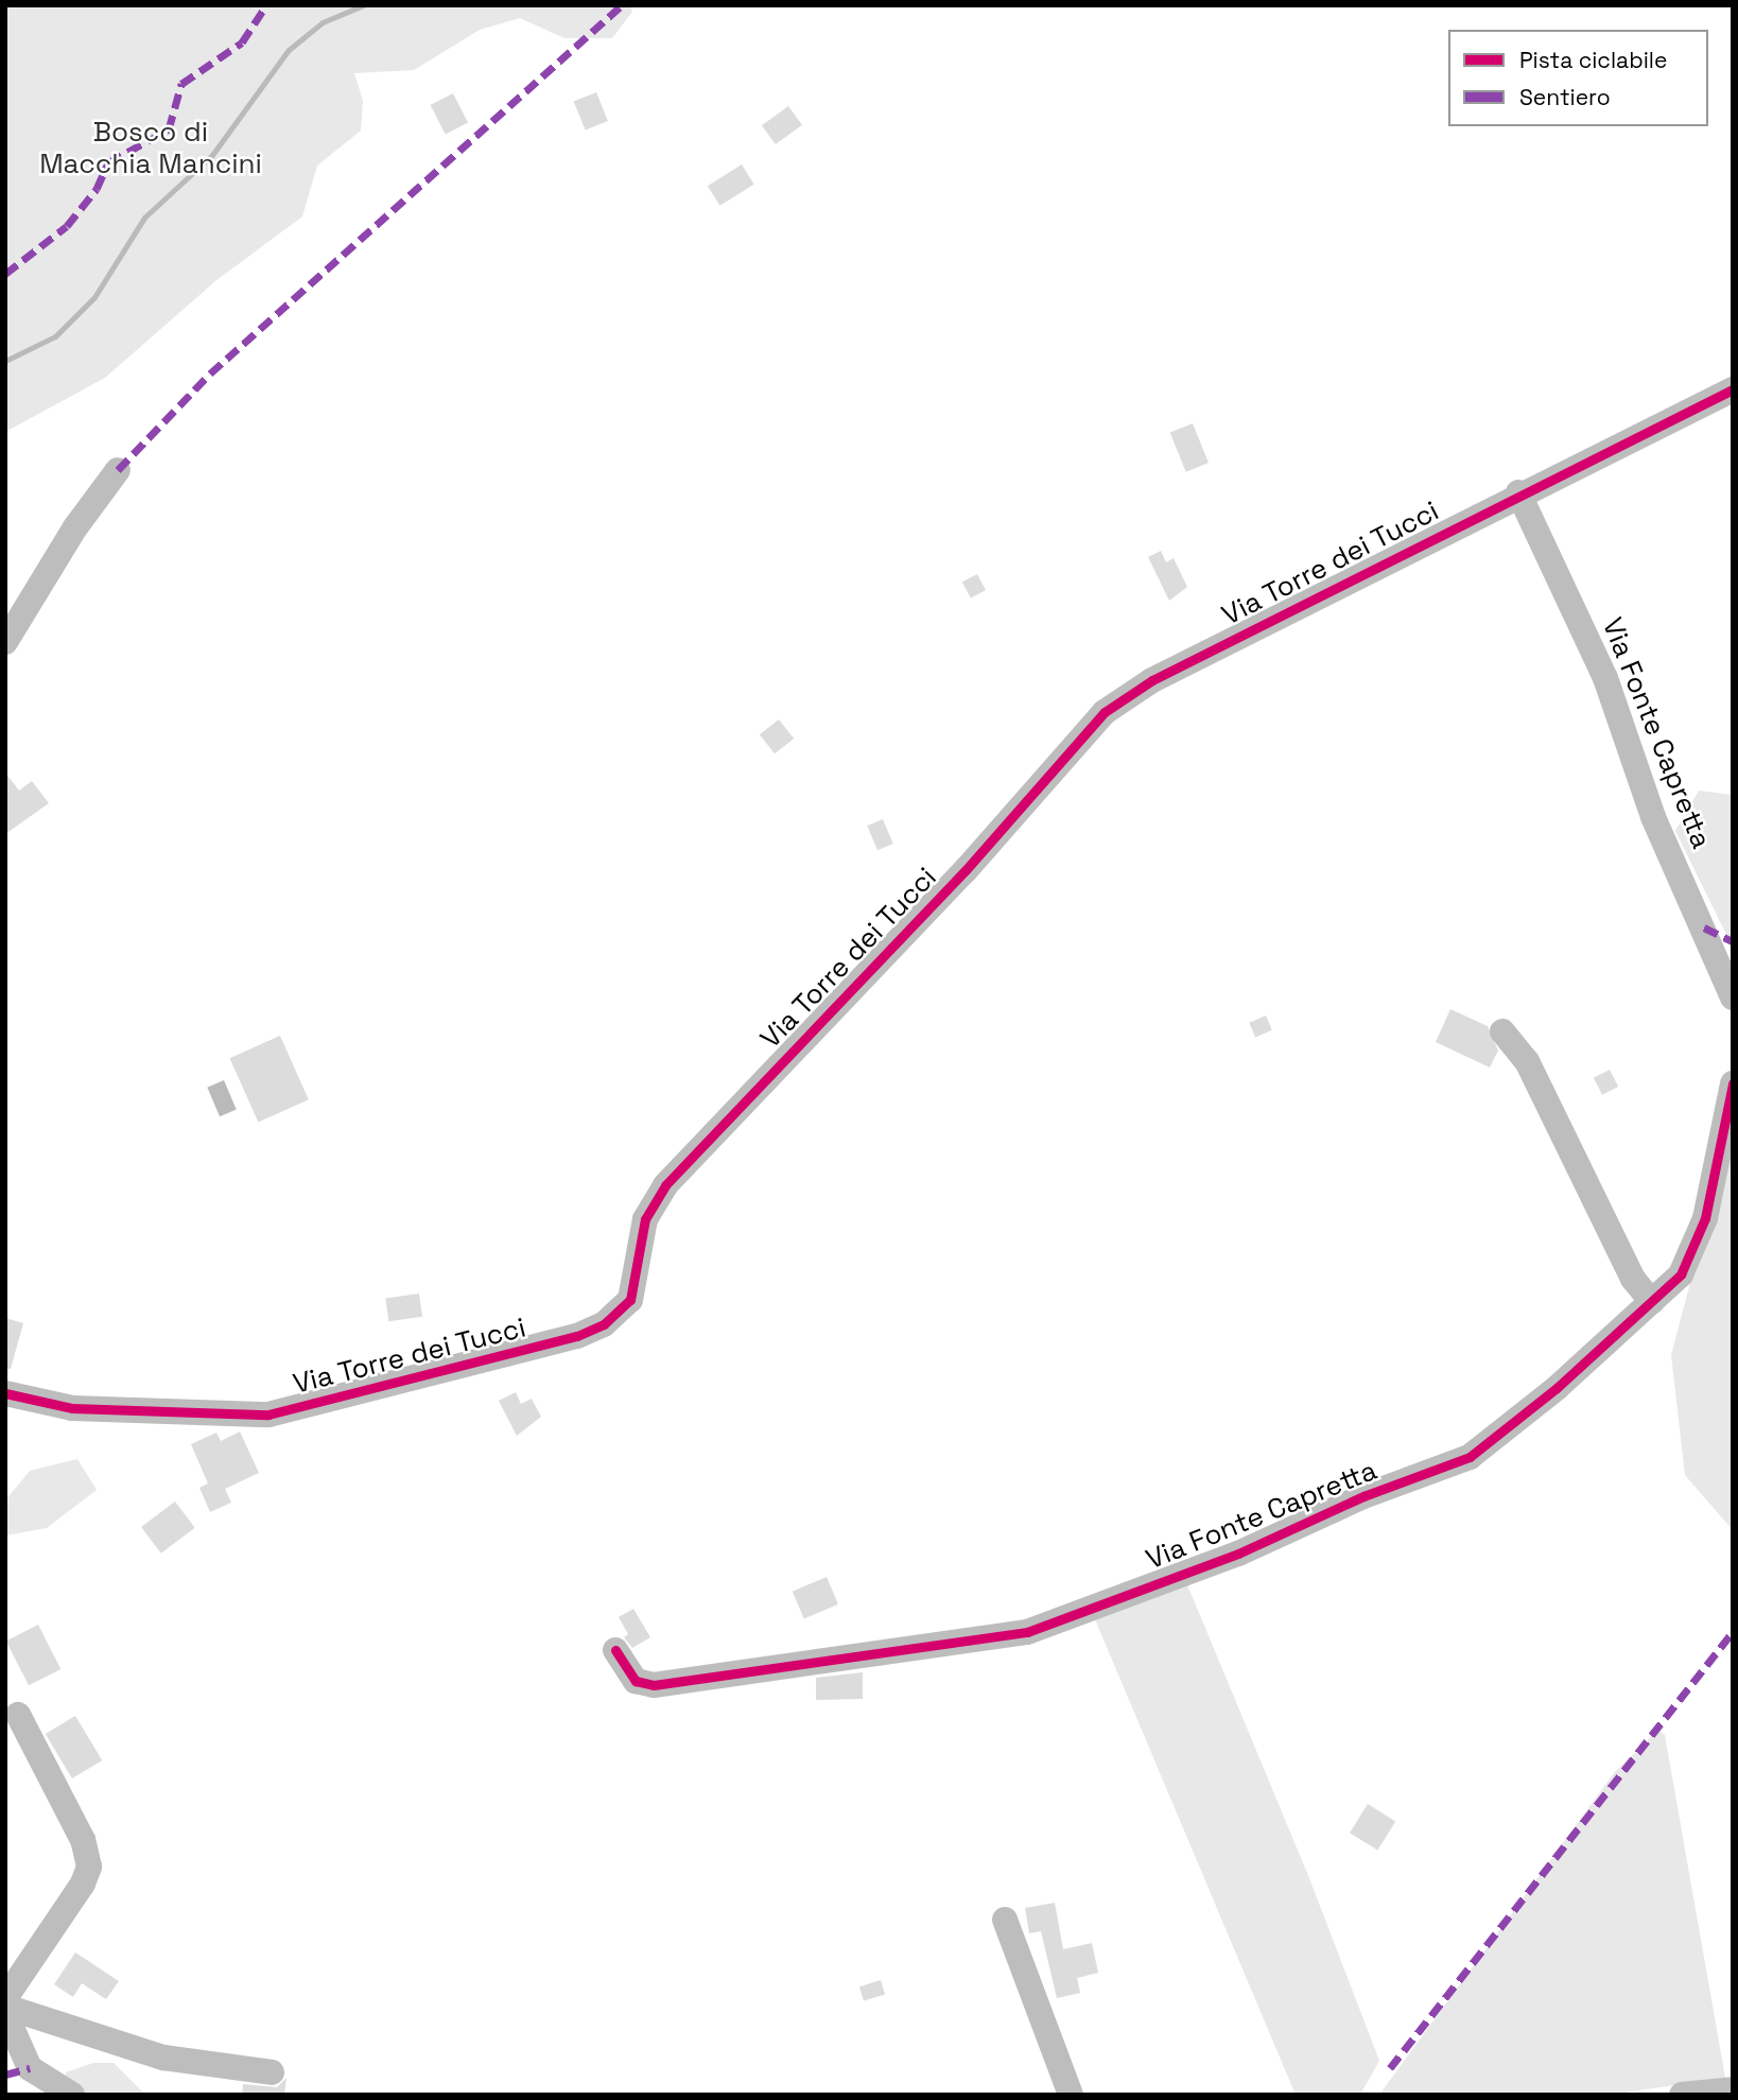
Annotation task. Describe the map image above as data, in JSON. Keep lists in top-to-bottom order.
{
  "streets": {
    "street": ["Via Torre dei Tucci", "Via Fonte Capretta"]
  },
  "crossings": [
    ["Via Torre dei Tucci", "Via Fonte Capretta"]
  ],
  "parks": ["Bosco di Macchia Mancini"],
  "legend": ["Pista ciclabile", "Sentiero"]
}
